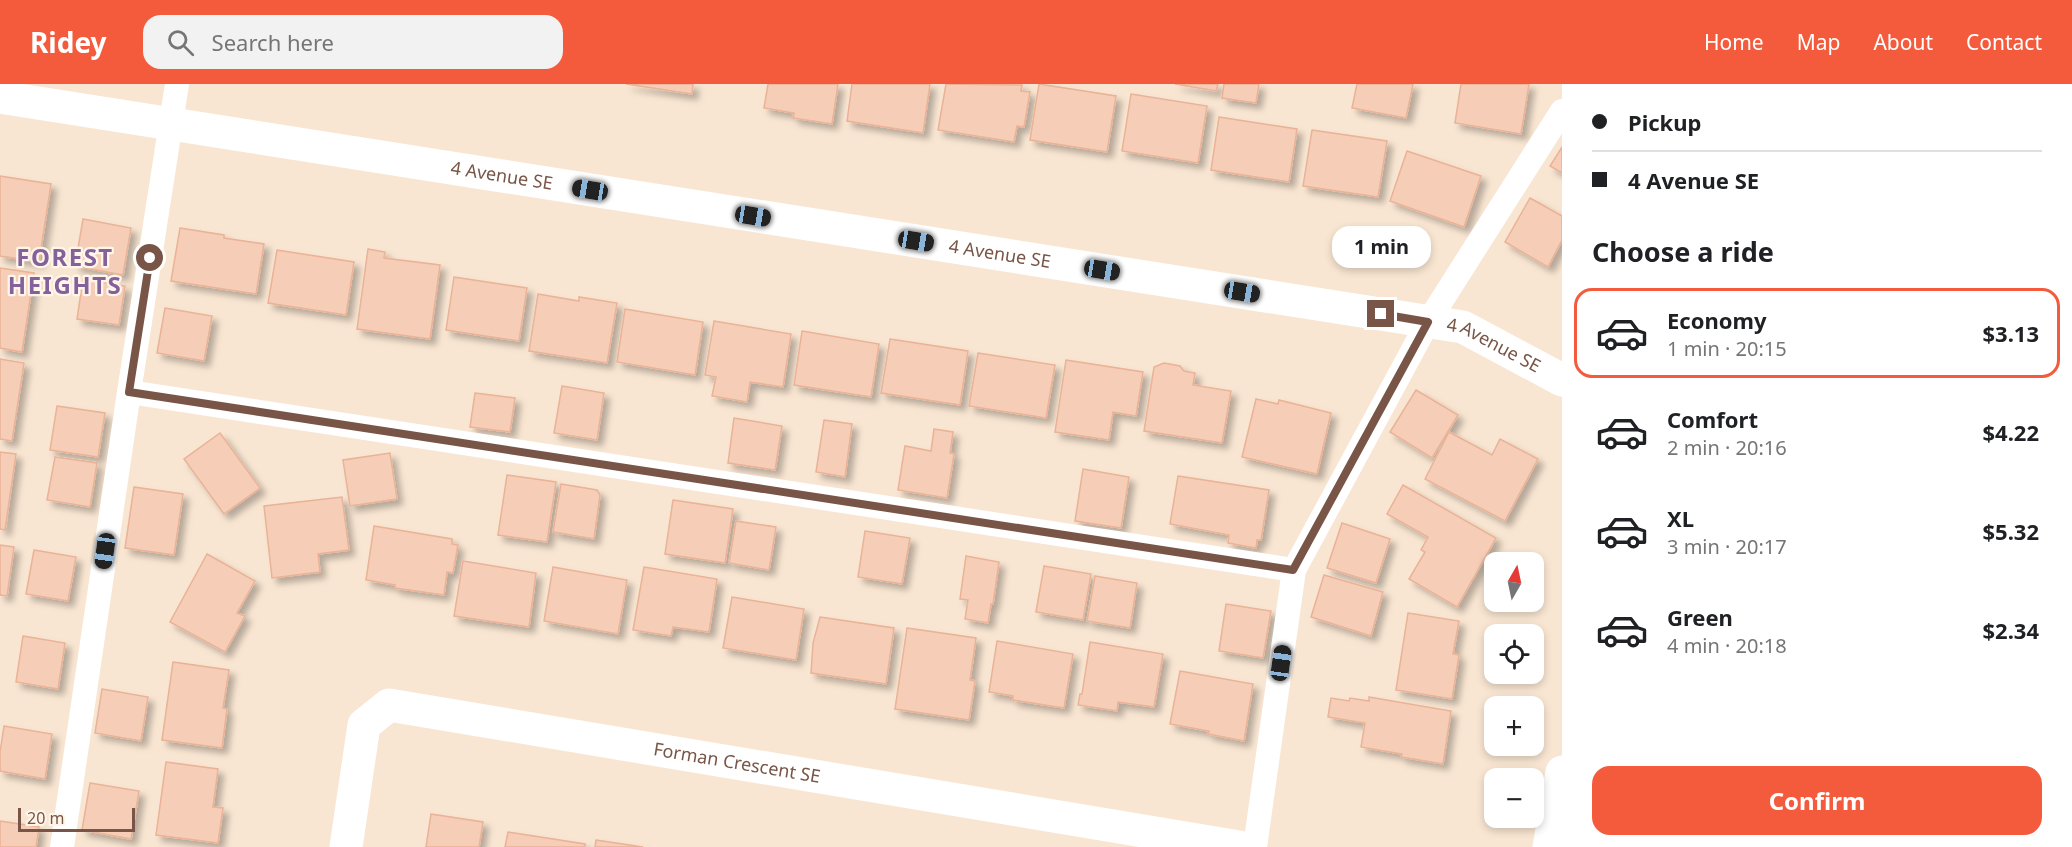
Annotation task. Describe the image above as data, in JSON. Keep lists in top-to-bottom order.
{
  "streets": {
    "street": ["4 Avenue SE", "Forman Crescent SE"]
  },
  "districts": ["FOREST HEIGHTS"],
  "scale_bar": "20 m",
  "north": "top",
  "page": {
    "header": "Ridey",
    "search": "Search here",
    "nav": [
      "Home",
      "Map",
      "About",
      "Contact"
    ],
    "banner": ["Pickup", "4 Avenue SE"],
    "heading": "Choose a ride",
    "bubble": "1 min",
    "list": [
      {
        "name": "Economy",
        "note": "1 min · 20:15",
        "value": "$3.13"
      },
      {
        "name": "Comfort",
        "note": "2 min · 20:16",
        "value": "$4.22"
      },
      {
        "name": "XL",
        "note": "3 min · 20:17",
        "value": "$5.32"
      },
      {
        "name": "Green",
        "note": "4 min · 20:18",
        "value": "$2.34"
      }
    ],
    "map_buttons": ["+", "−"],
    "buttons": "Confirm",
    "scale": "20 m"
  }
}
